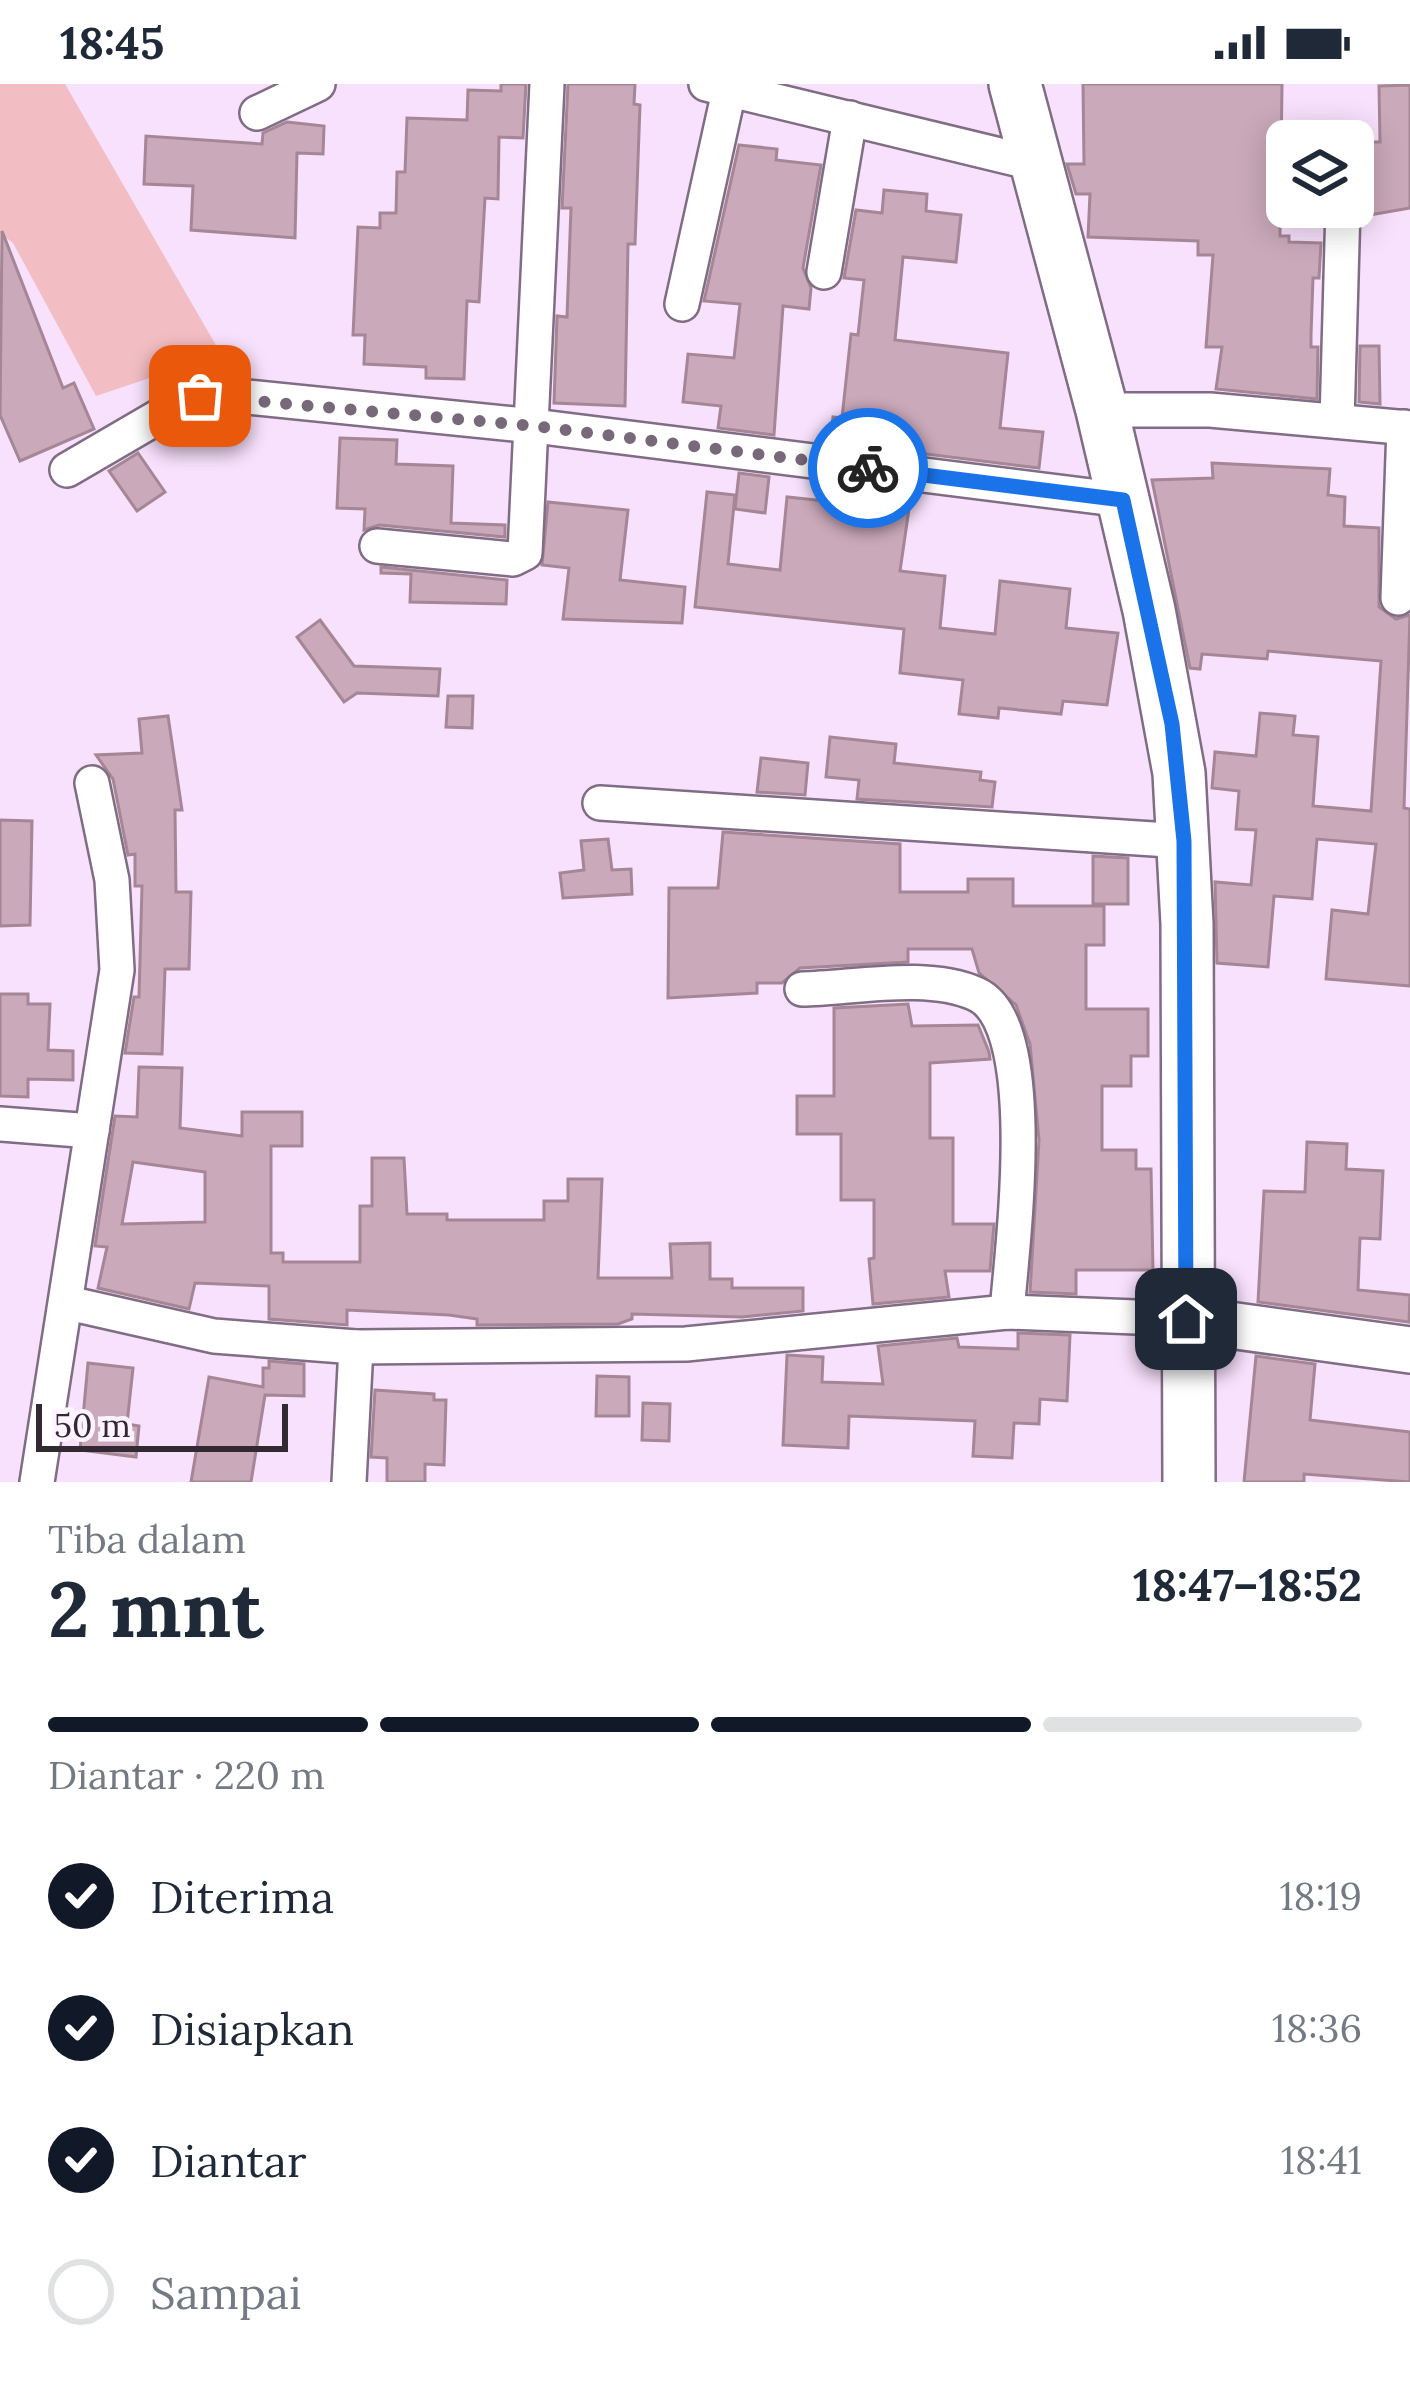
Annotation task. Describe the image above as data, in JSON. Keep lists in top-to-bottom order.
{
  "scale_bar": "50 m",
  "page": {
    "status": "18:45",
    "scale": "50 m",
    "heading": ["2 mnt", "Tiba dalam", "18:47–18:52"],
    "bar": "Diantar · 220 m",
    "list": [
      ["Diterima", "18:19"],
      ["Disiapkan", "18:36"],
      ["Diantar", "18:41"],
      "Sampai"
    ]
  }
}
